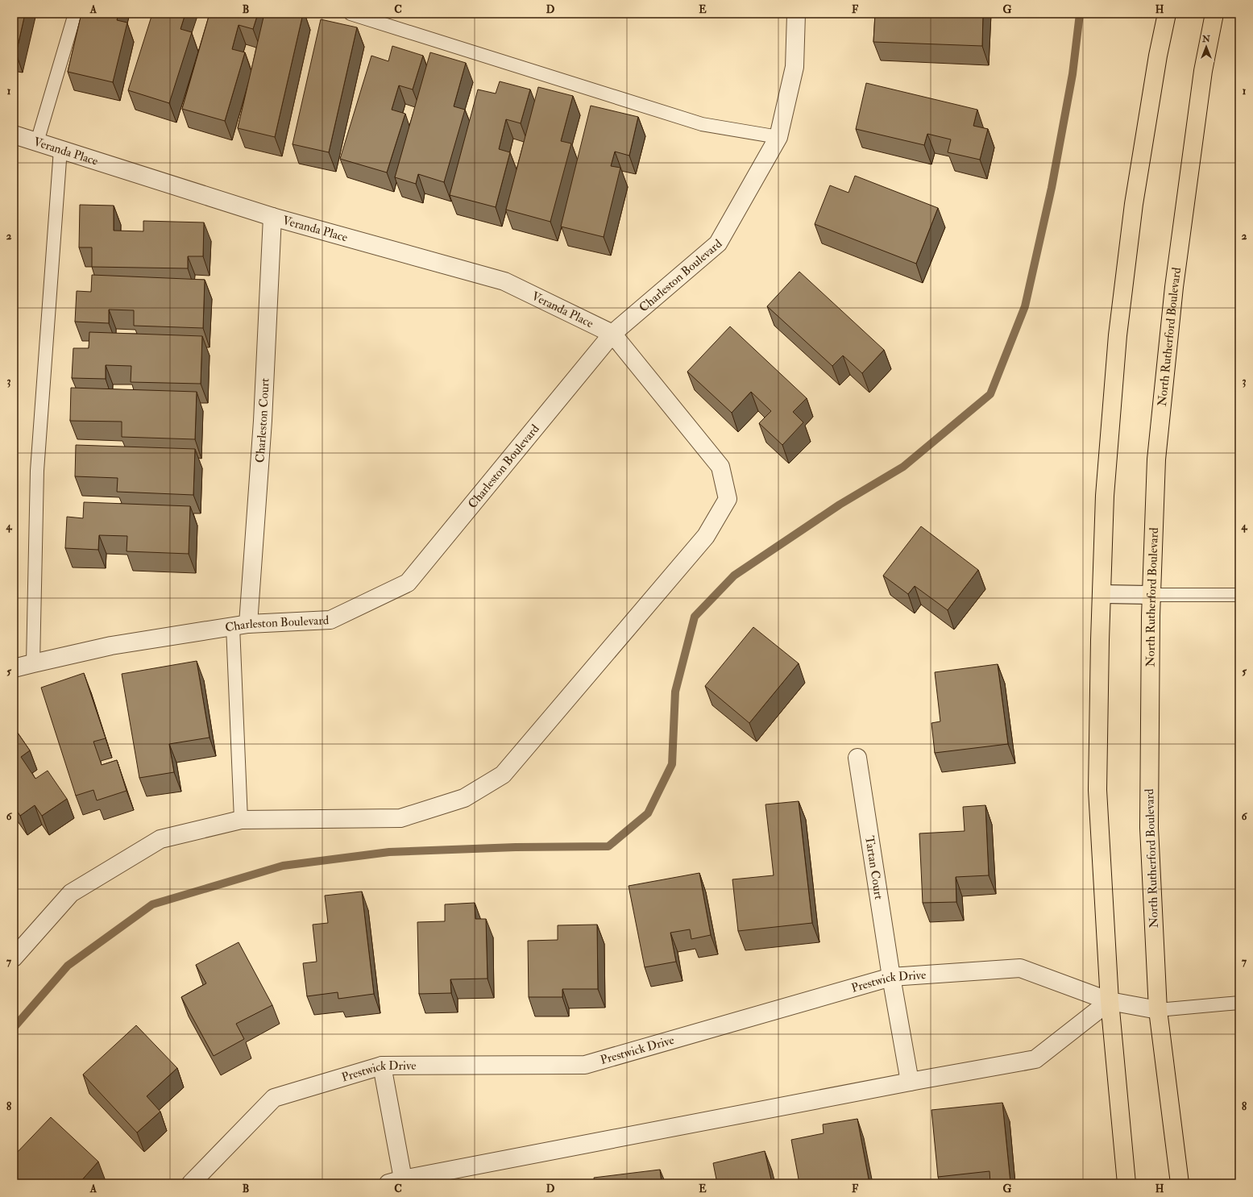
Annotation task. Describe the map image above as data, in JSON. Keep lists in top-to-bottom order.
{
  "streets": {
    "main road": ["North Rutherford Boulevard"],
    "street": [
      "Veranda Place",
      "Charleston Boulevard",
      "Charleston Court",
      "Tartan Court",
      "Prestwick Drive"
    ]
  },
  "crossings": [
    ["Veranda Place", "Charleston Boulevard"],
    ["Veranda Place", "Charleston Court"],
    ["Charleston Boulevard", "Charleston Court"],
    ["North Rutherford Boulevard", "Prestwick Drive"],
    ["Tartan Court", "Prestwick Drive"]
  ],
  "north": "top",
  "grid": {
    "columns": [
      "A",
      "B",
      "C",
      "D",
      "E",
      "F",
      "G",
      "H"
    ],
    "rows": [
      "1",
      "2",
      "3",
      "4",
      "5",
      "6",
      "7",
      "8"
    ]
  }
}
